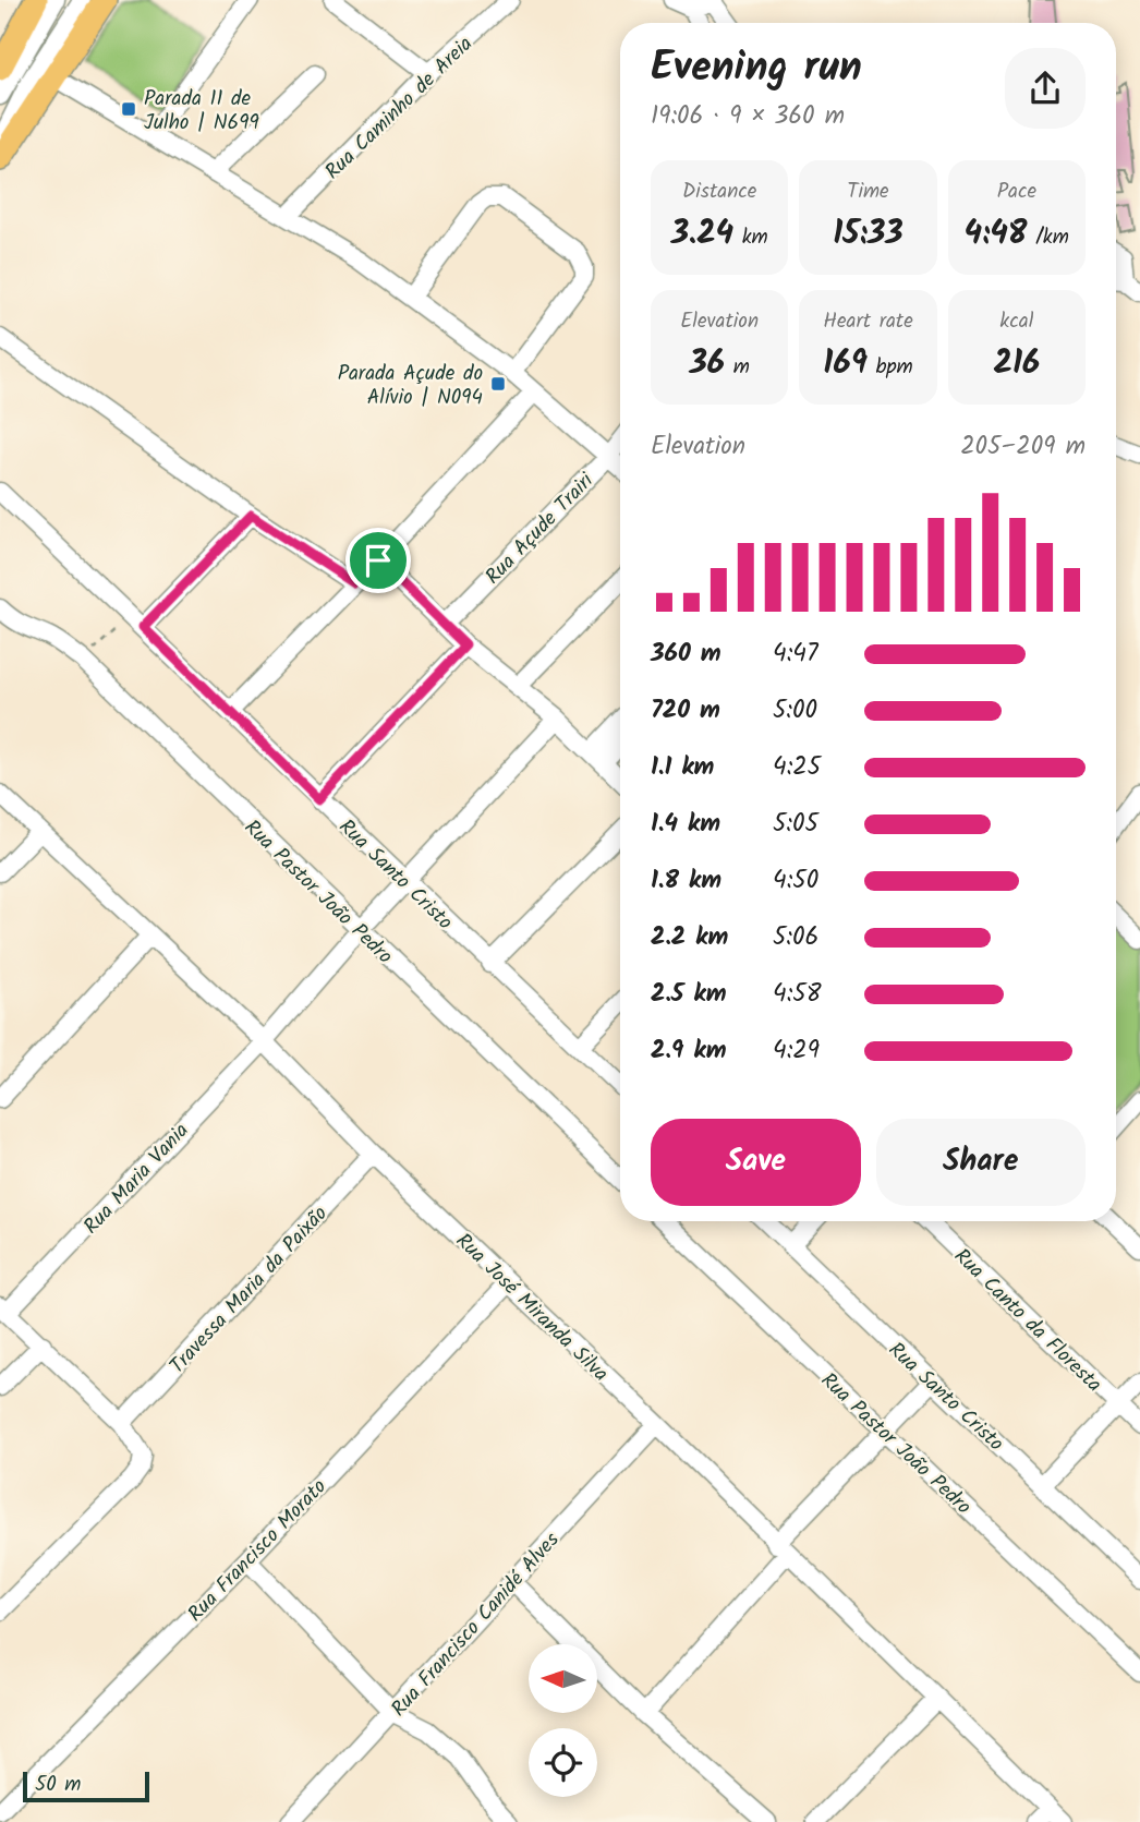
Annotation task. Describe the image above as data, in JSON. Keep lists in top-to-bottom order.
{
  "streets": {
    "street": [
      "Rua Caminho de Areia",
      "Rua Açude Trairi",
      "Rua Santo Cristo",
      "Rua Pastor João Pedro",
      "Rua Maria Vania",
      "Travessa Maria da Paixão",
      "Rua José Miranda Silva",
      "Rua Canto da Floresta",
      "Rua Francisco Morato",
      "Rua Francisco Canidé Alves"
    ]
  },
  "crossings": [
    ["Rua Santo Cristo", "Rua Maria Vania"],
    ["Rua Pastor João Pedro", "Rua Maria Vania"],
    ["Rua Maria Vania", "Rua José Miranda Silva"],
    ["Travessa Maria da Paixão", "Rua José Miranda Silva"],
    ["Rua José Miranda Silva", "Rua Francisco Morato"],
    ["Rua José Miranda Silva", "Rua Francisco Canidé Alves"]
  ],
  "places": {
    "transit": ["Parada 11 de Julho | N699", "Parada Açude do Alívio | N094"]
  },
  "scale_bar": "50 m",
  "north": "left",
  "page": {
    "heading": ["Evening run", "19:06 · 9 × 360 m"],
    "stats": [
      ["Distance", "3.24 km"],
      ["Time", "15:33"],
      ["Pace", "4:48 /km"],
      ["Elevation", "36 m"],
      ["Heart rate", "169 bpm"],
      ["kcal", "216"]
    ],
    "chart": ["Elevation", "205–209 m"],
    "list": [
      {
        "name": "360 m",
        "note": "4:47"
      },
      {
        "name": "720 m",
        "note": "5:00"
      },
      {
        "name": "1.1 km",
        "note": "4:25"
      },
      {
        "name": "1.4 km",
        "note": "5:05"
      },
      {
        "name": "1.8 km",
        "note": "4:50"
      },
      {
        "name": "2.2 km",
        "note": "5:06"
      },
      {
        "name": "2.5 km",
        "note": "4:58"
      },
      {
        "name": "2.9 km",
        "note": "4:29"
      }
    ],
    "buttons": ["Save", "Share"],
    "scale": "50 m"
  }
}
